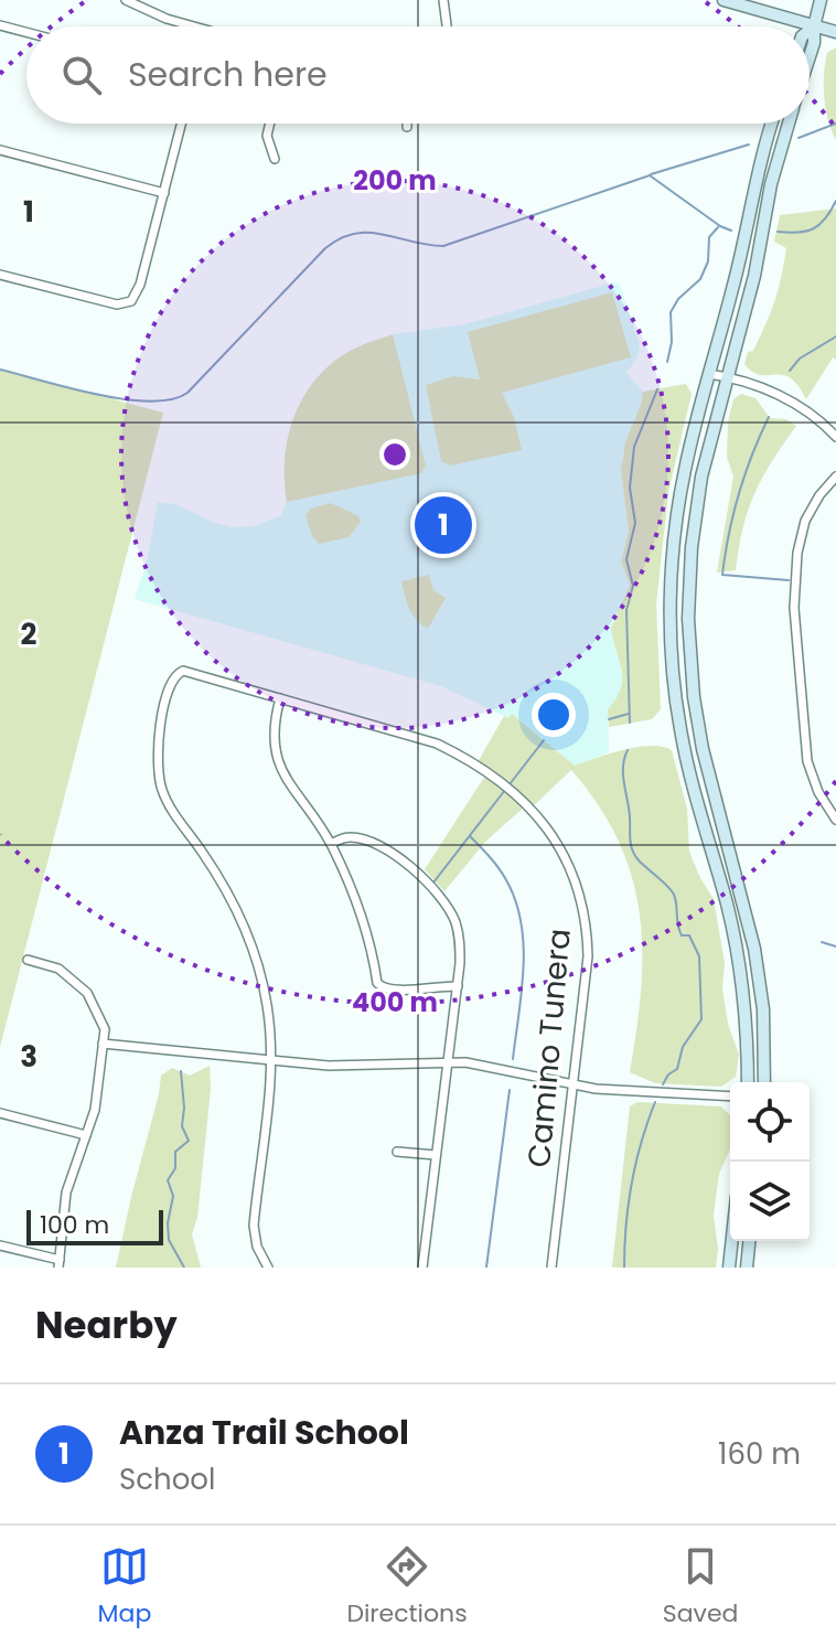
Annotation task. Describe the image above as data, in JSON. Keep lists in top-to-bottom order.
{
  "streets": {
    "street": ["Camino Tunera"]
  },
  "scale_bar": "100 m",
  "page": {
    "search": "Search here",
    "pins": "1",
    "scale": "100 m",
    "heading": "Nearby",
    "list": [
      {
        "mark": "1",
        "name": "Anza Trail School",
        "note": "School",
        "value": "160 m"
      }
    ],
    "nav": ["Map", "Directions", "Saved"]
  },
  "grid": {
    "rows": ["1", "2", "3"]
  },
  "rings": ["200 m", "400 m"]
}
